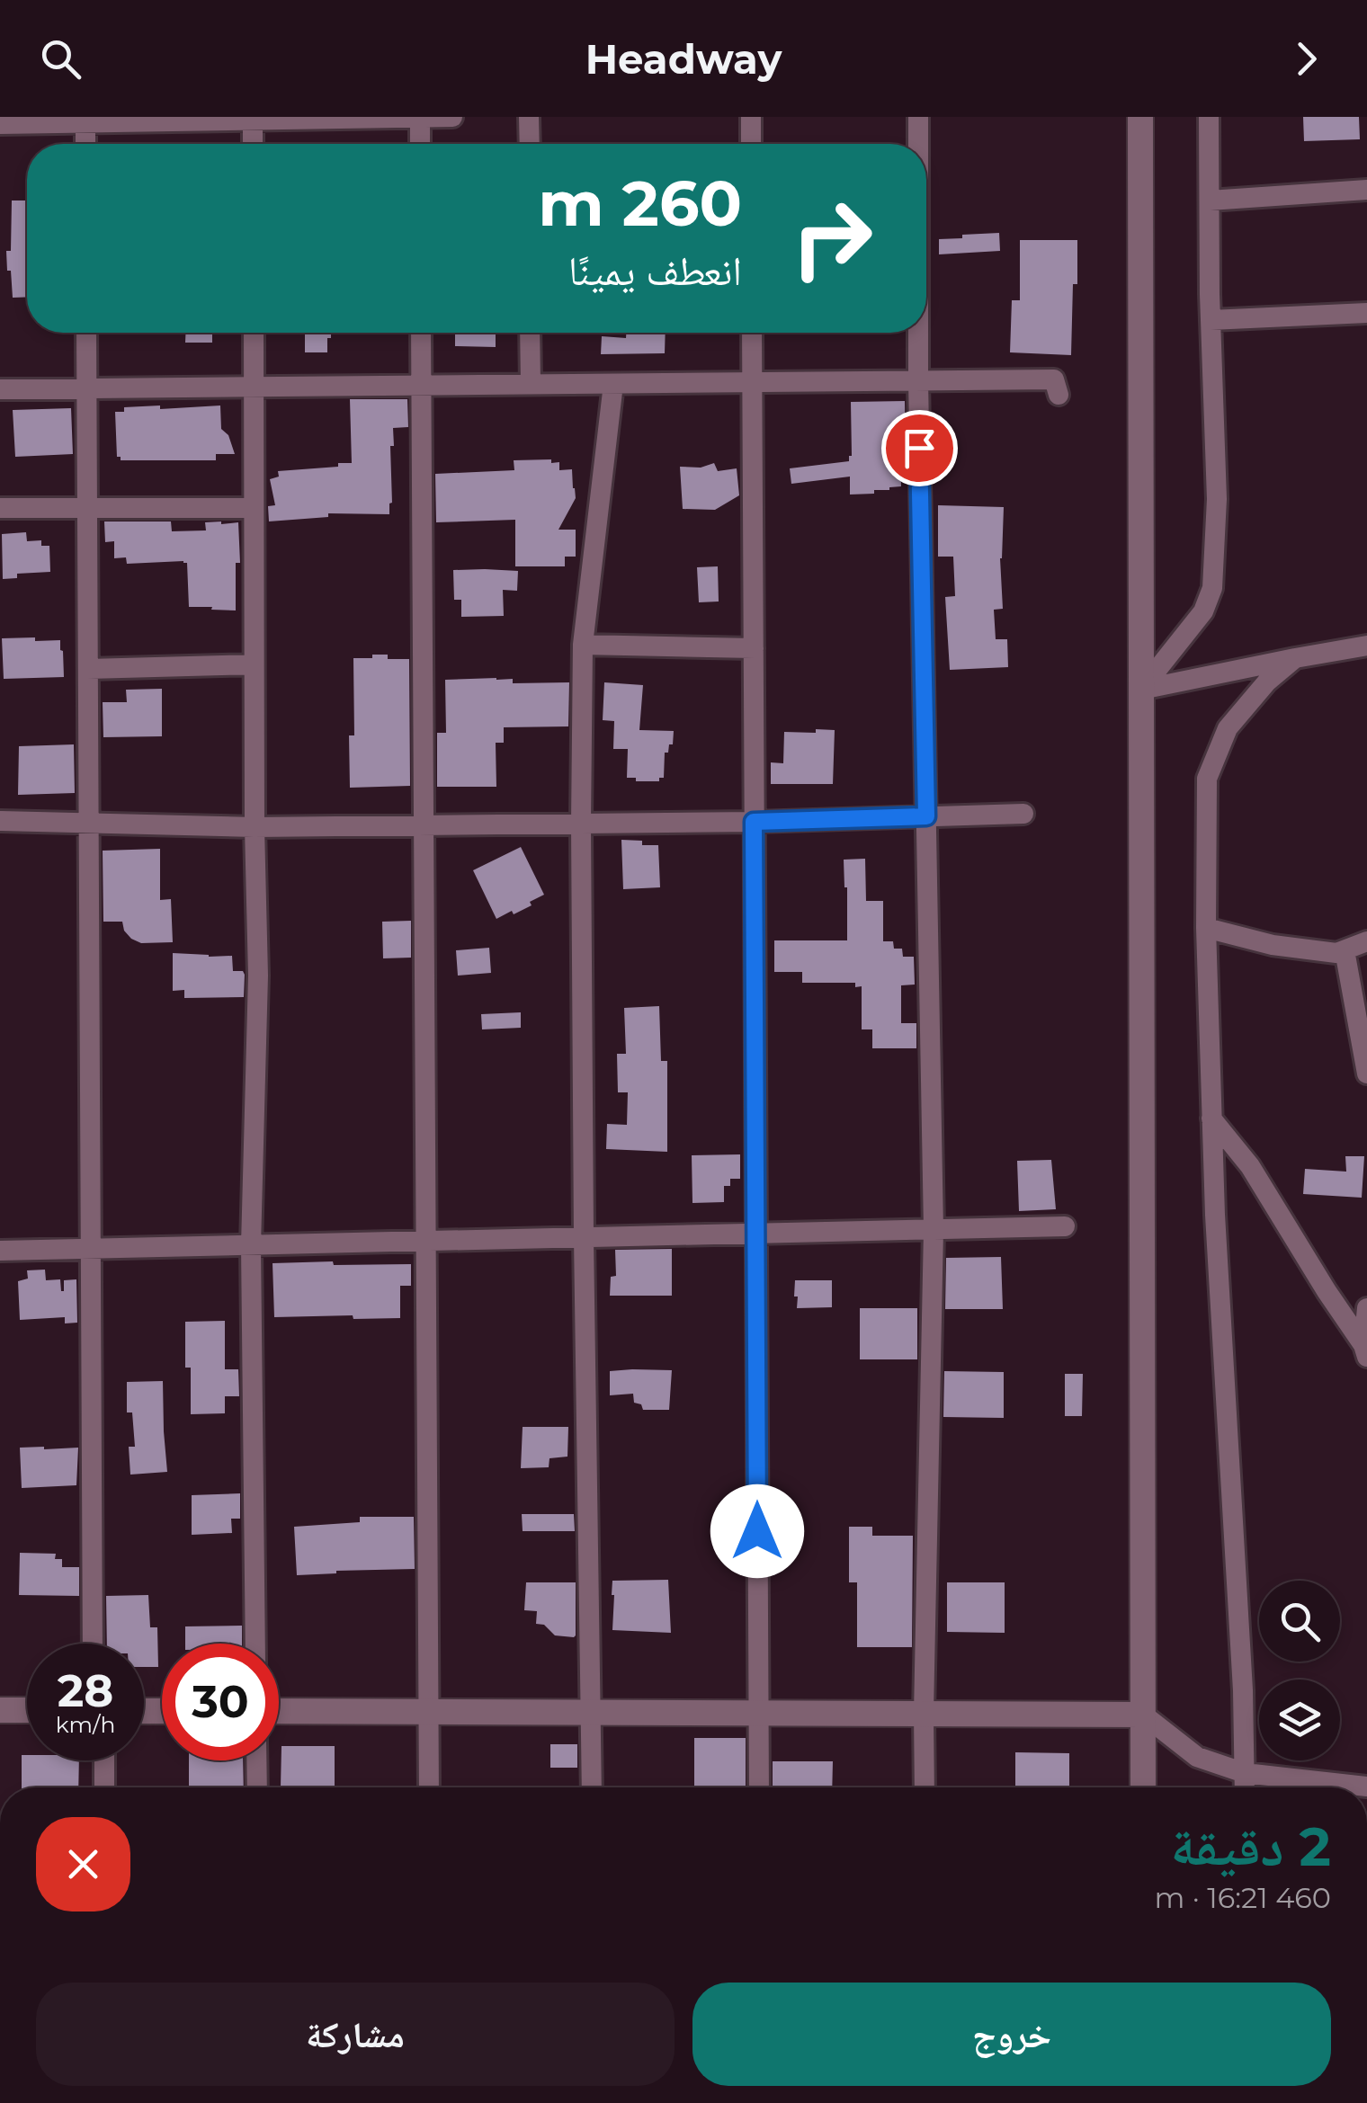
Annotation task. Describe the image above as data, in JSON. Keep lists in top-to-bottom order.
{
  "page": {
    "header": "Headway",
    "turn": ["260 m", "انعطف يمينًا"],
    "speed": "28 km/h",
    "limit": "30",
    "heading": ["2 دقيقة", "460 m · 16:21"],
    "buttons": ["خروج", "مشاركة"]
  }
}
